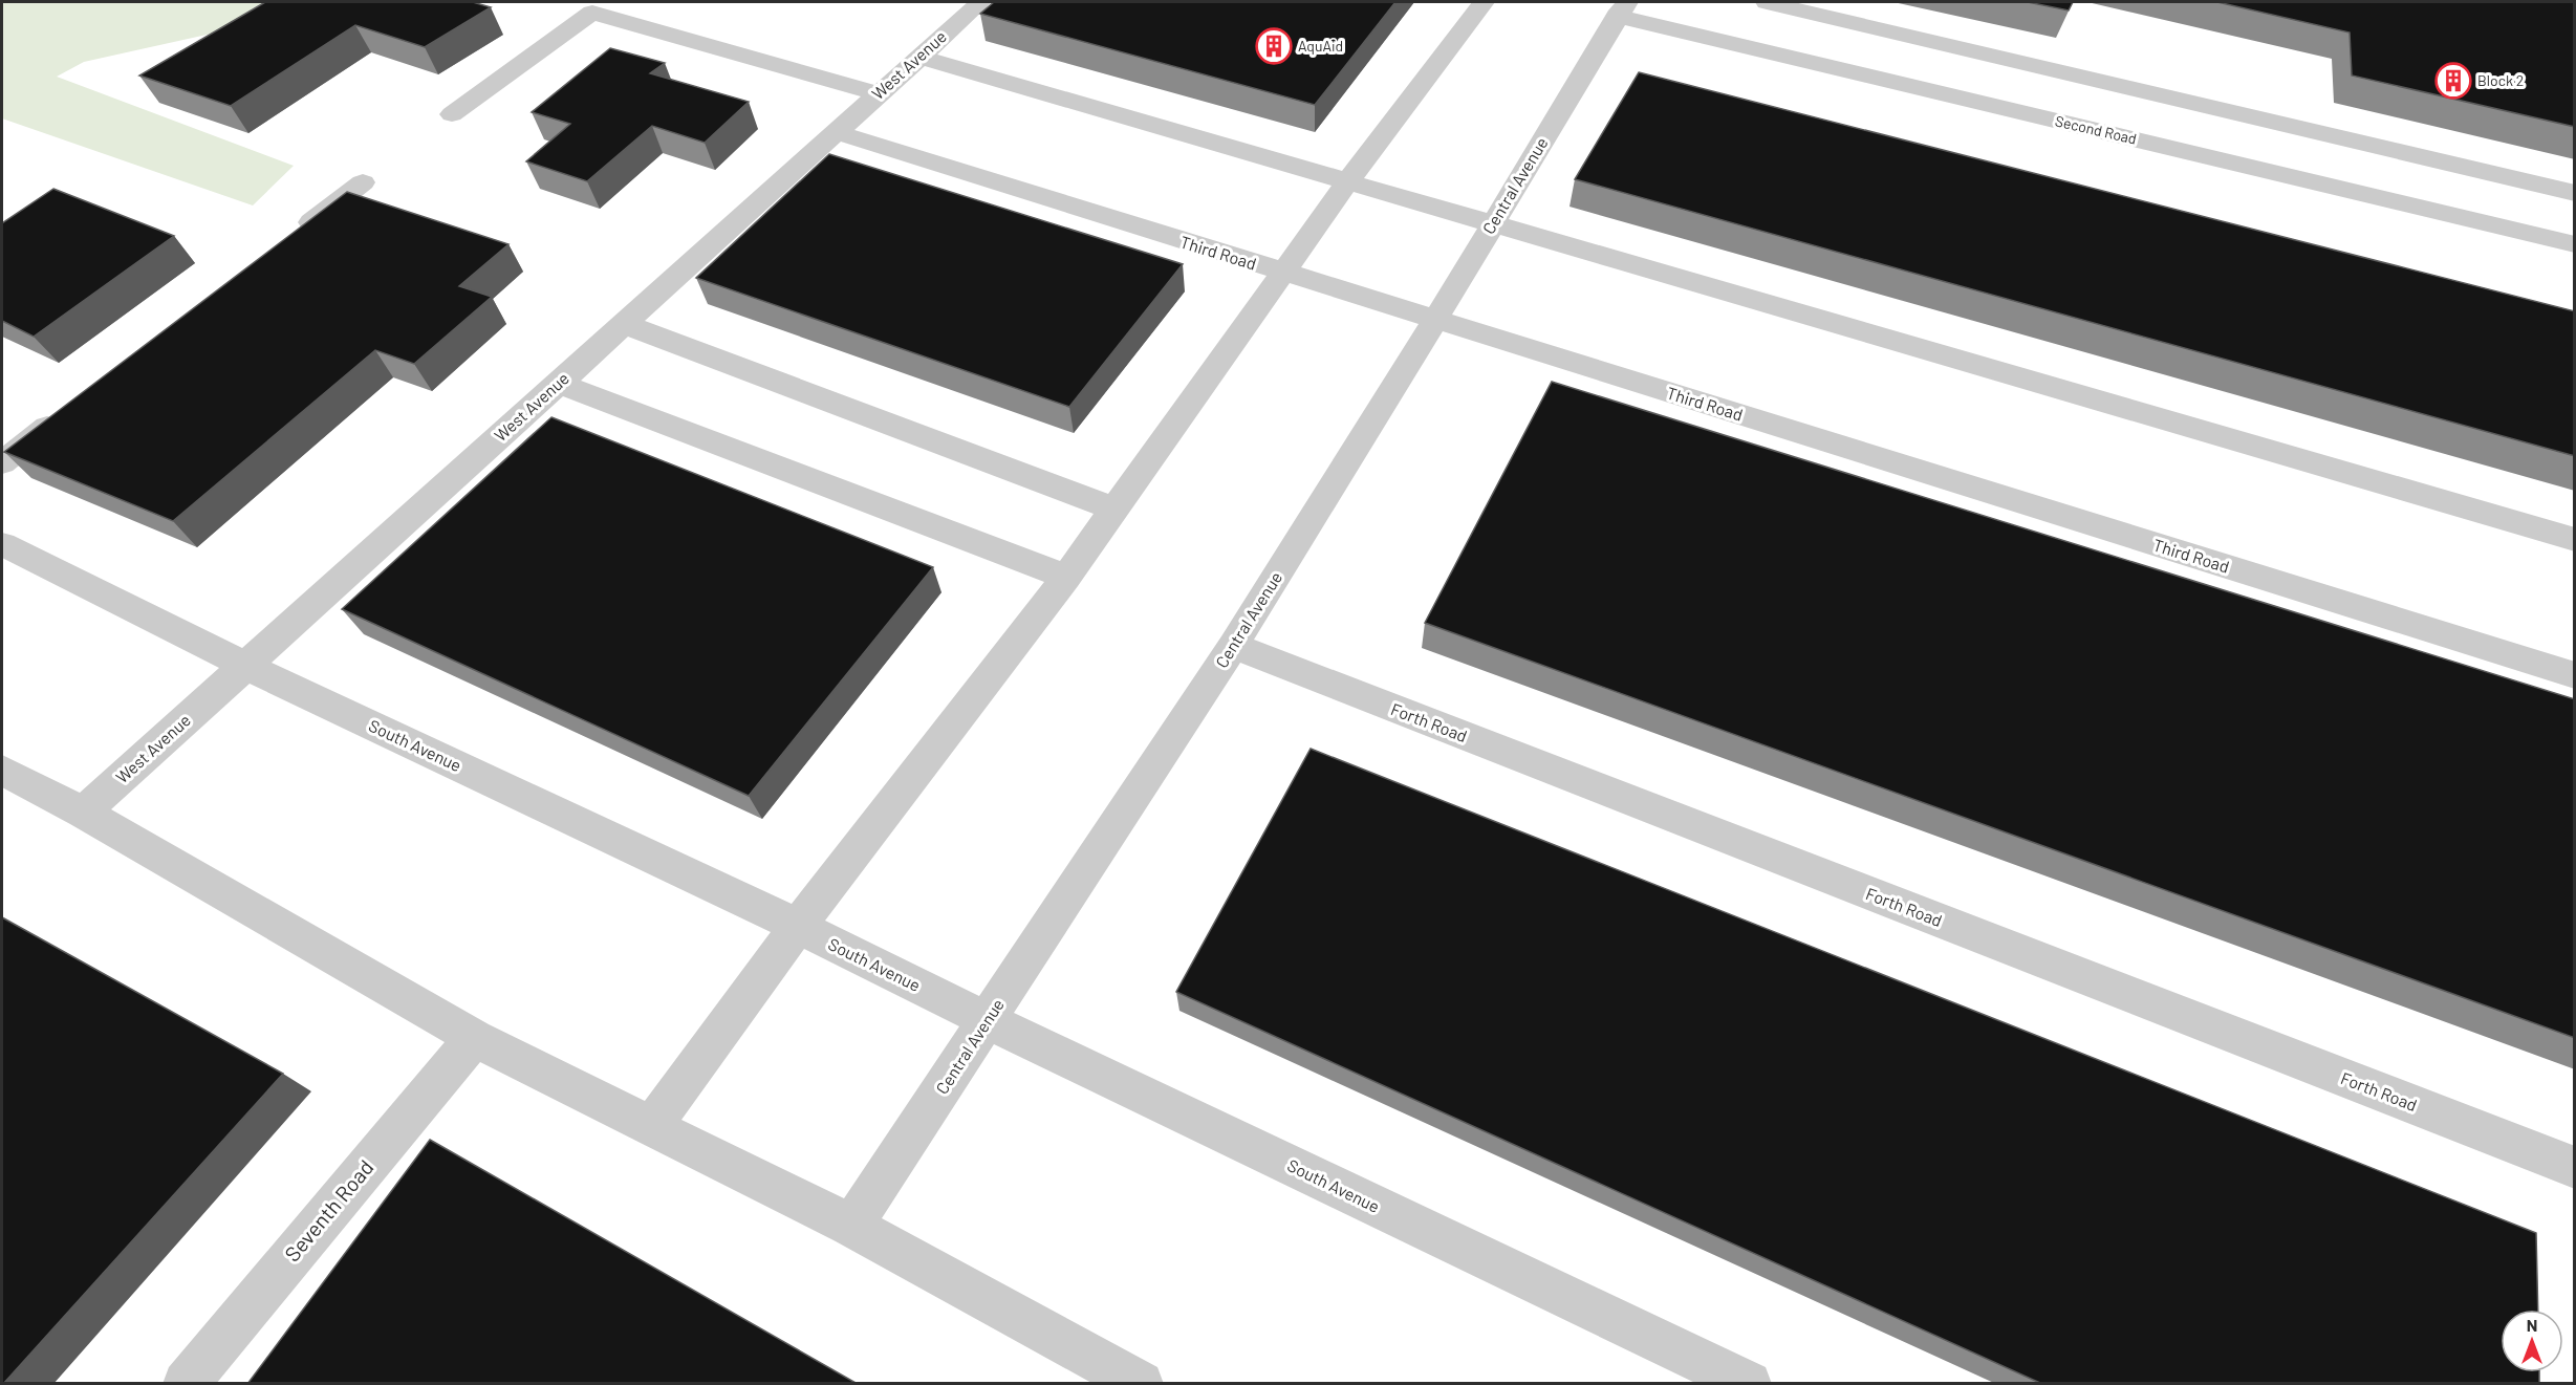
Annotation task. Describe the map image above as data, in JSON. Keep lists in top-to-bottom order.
{
  "streets": {
    "street": [
      "West Avenue",
      "Second Road",
      "Central Avenue",
      "Third Road",
      "Forth Road",
      "South Avenue",
      "Seventh Road"
    ]
  },
  "crossings": [
    ["West Avenue", "Third Road"],
    ["West Avenue", "South Avenue"],
    ["Second Road", "Central Avenue"],
    ["Central Avenue", "Third Road"],
    ["Central Avenue", "Forth Road"],
    ["Central Avenue", "South Avenue"]
  ],
  "places": {
    "building": ["AquAid", "Block 2"]
  },
  "north": "top"
}
